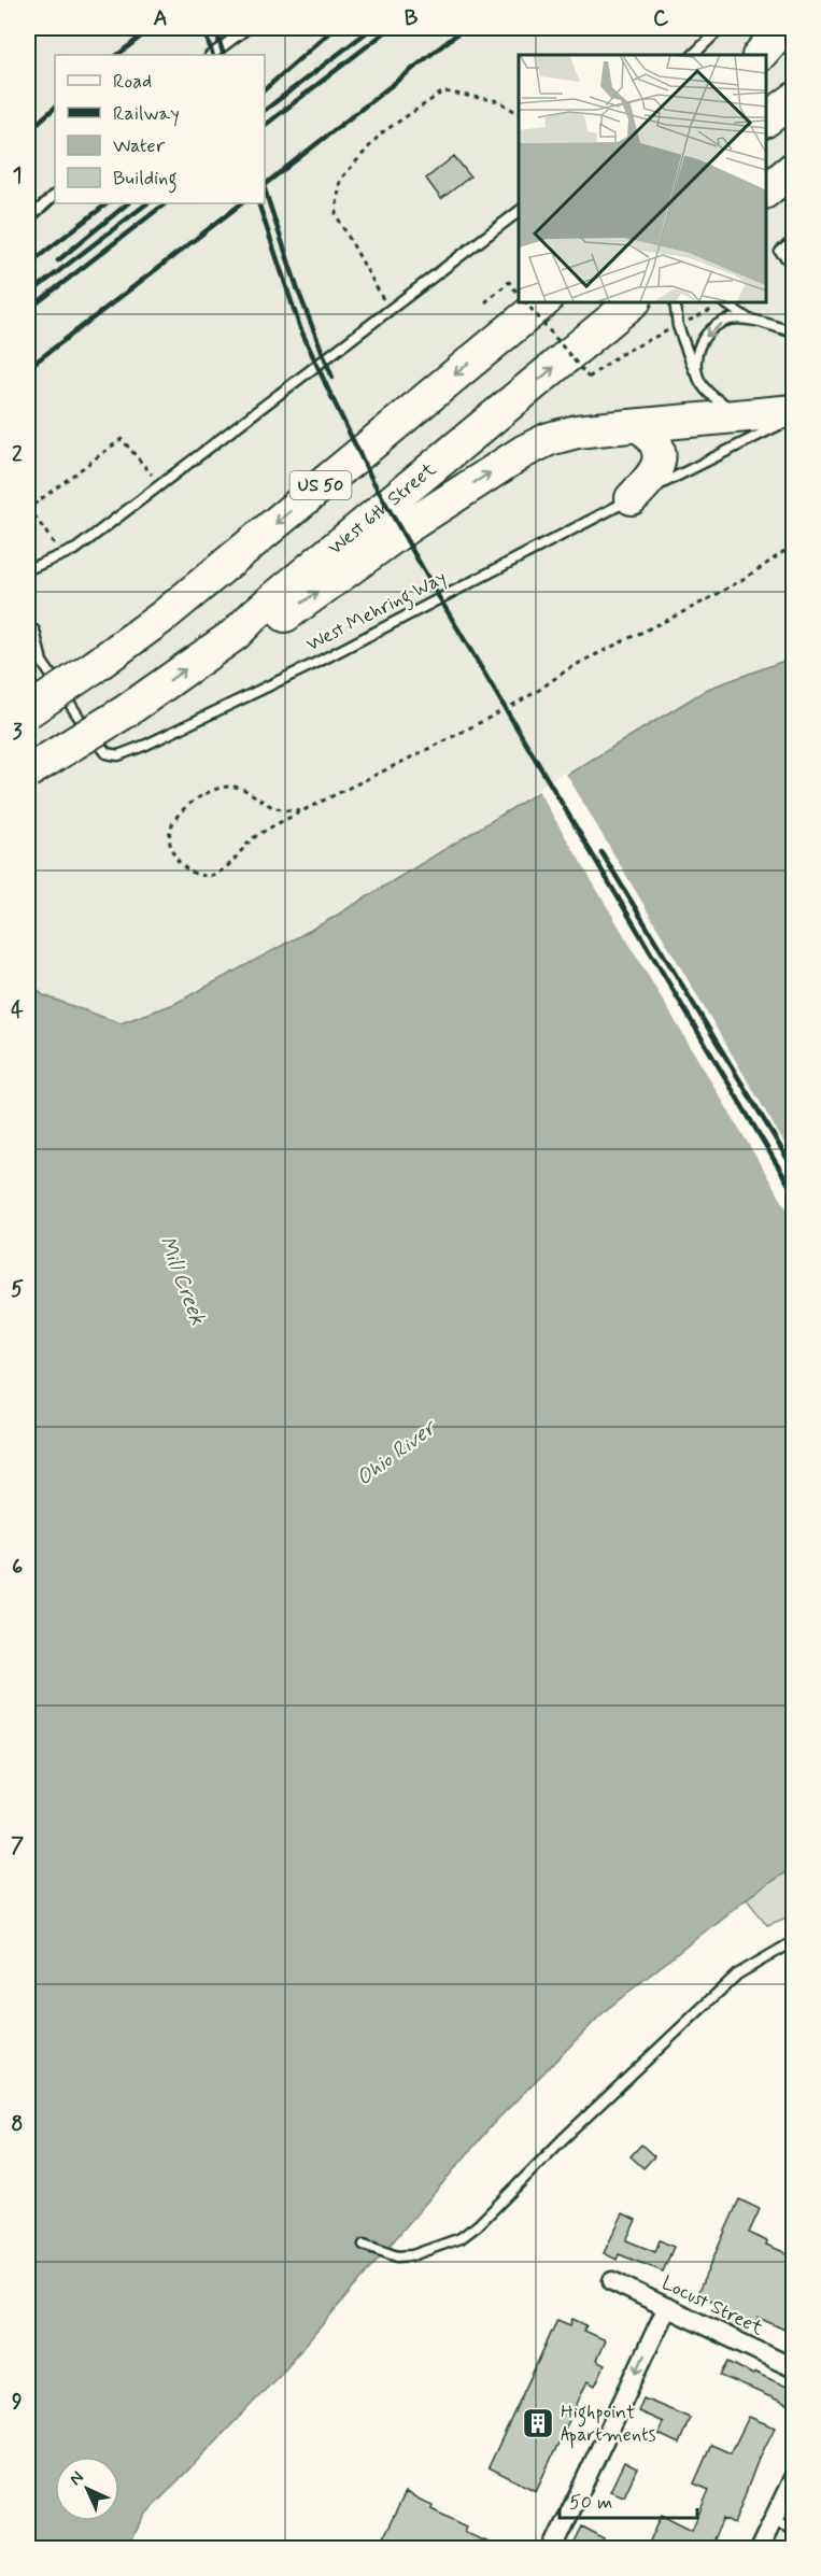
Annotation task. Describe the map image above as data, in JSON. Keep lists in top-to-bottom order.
{
  "streets": {
    "highway": ["US 50", "West 6th Street"],
    "street": ["Locust Street"],
    "lane": ["West Mehring Way"]
  },
  "water": ["Mill Creek", "Ohio River"],
  "places": {
    "building": ["Highpoint Apartments"]
  },
  "legend": [
    "Road",
    "Railway",
    "Water",
    "Building"
  ],
  "scale_bar": "50 m",
  "north": "top left",
  "grid": {
    "columns": ["A", "B", "C"],
    "rows": [
      "1",
      "2",
      "3",
      "4",
      "5",
      "6",
      "7",
      "8",
      "9"
    ]
  }
}
